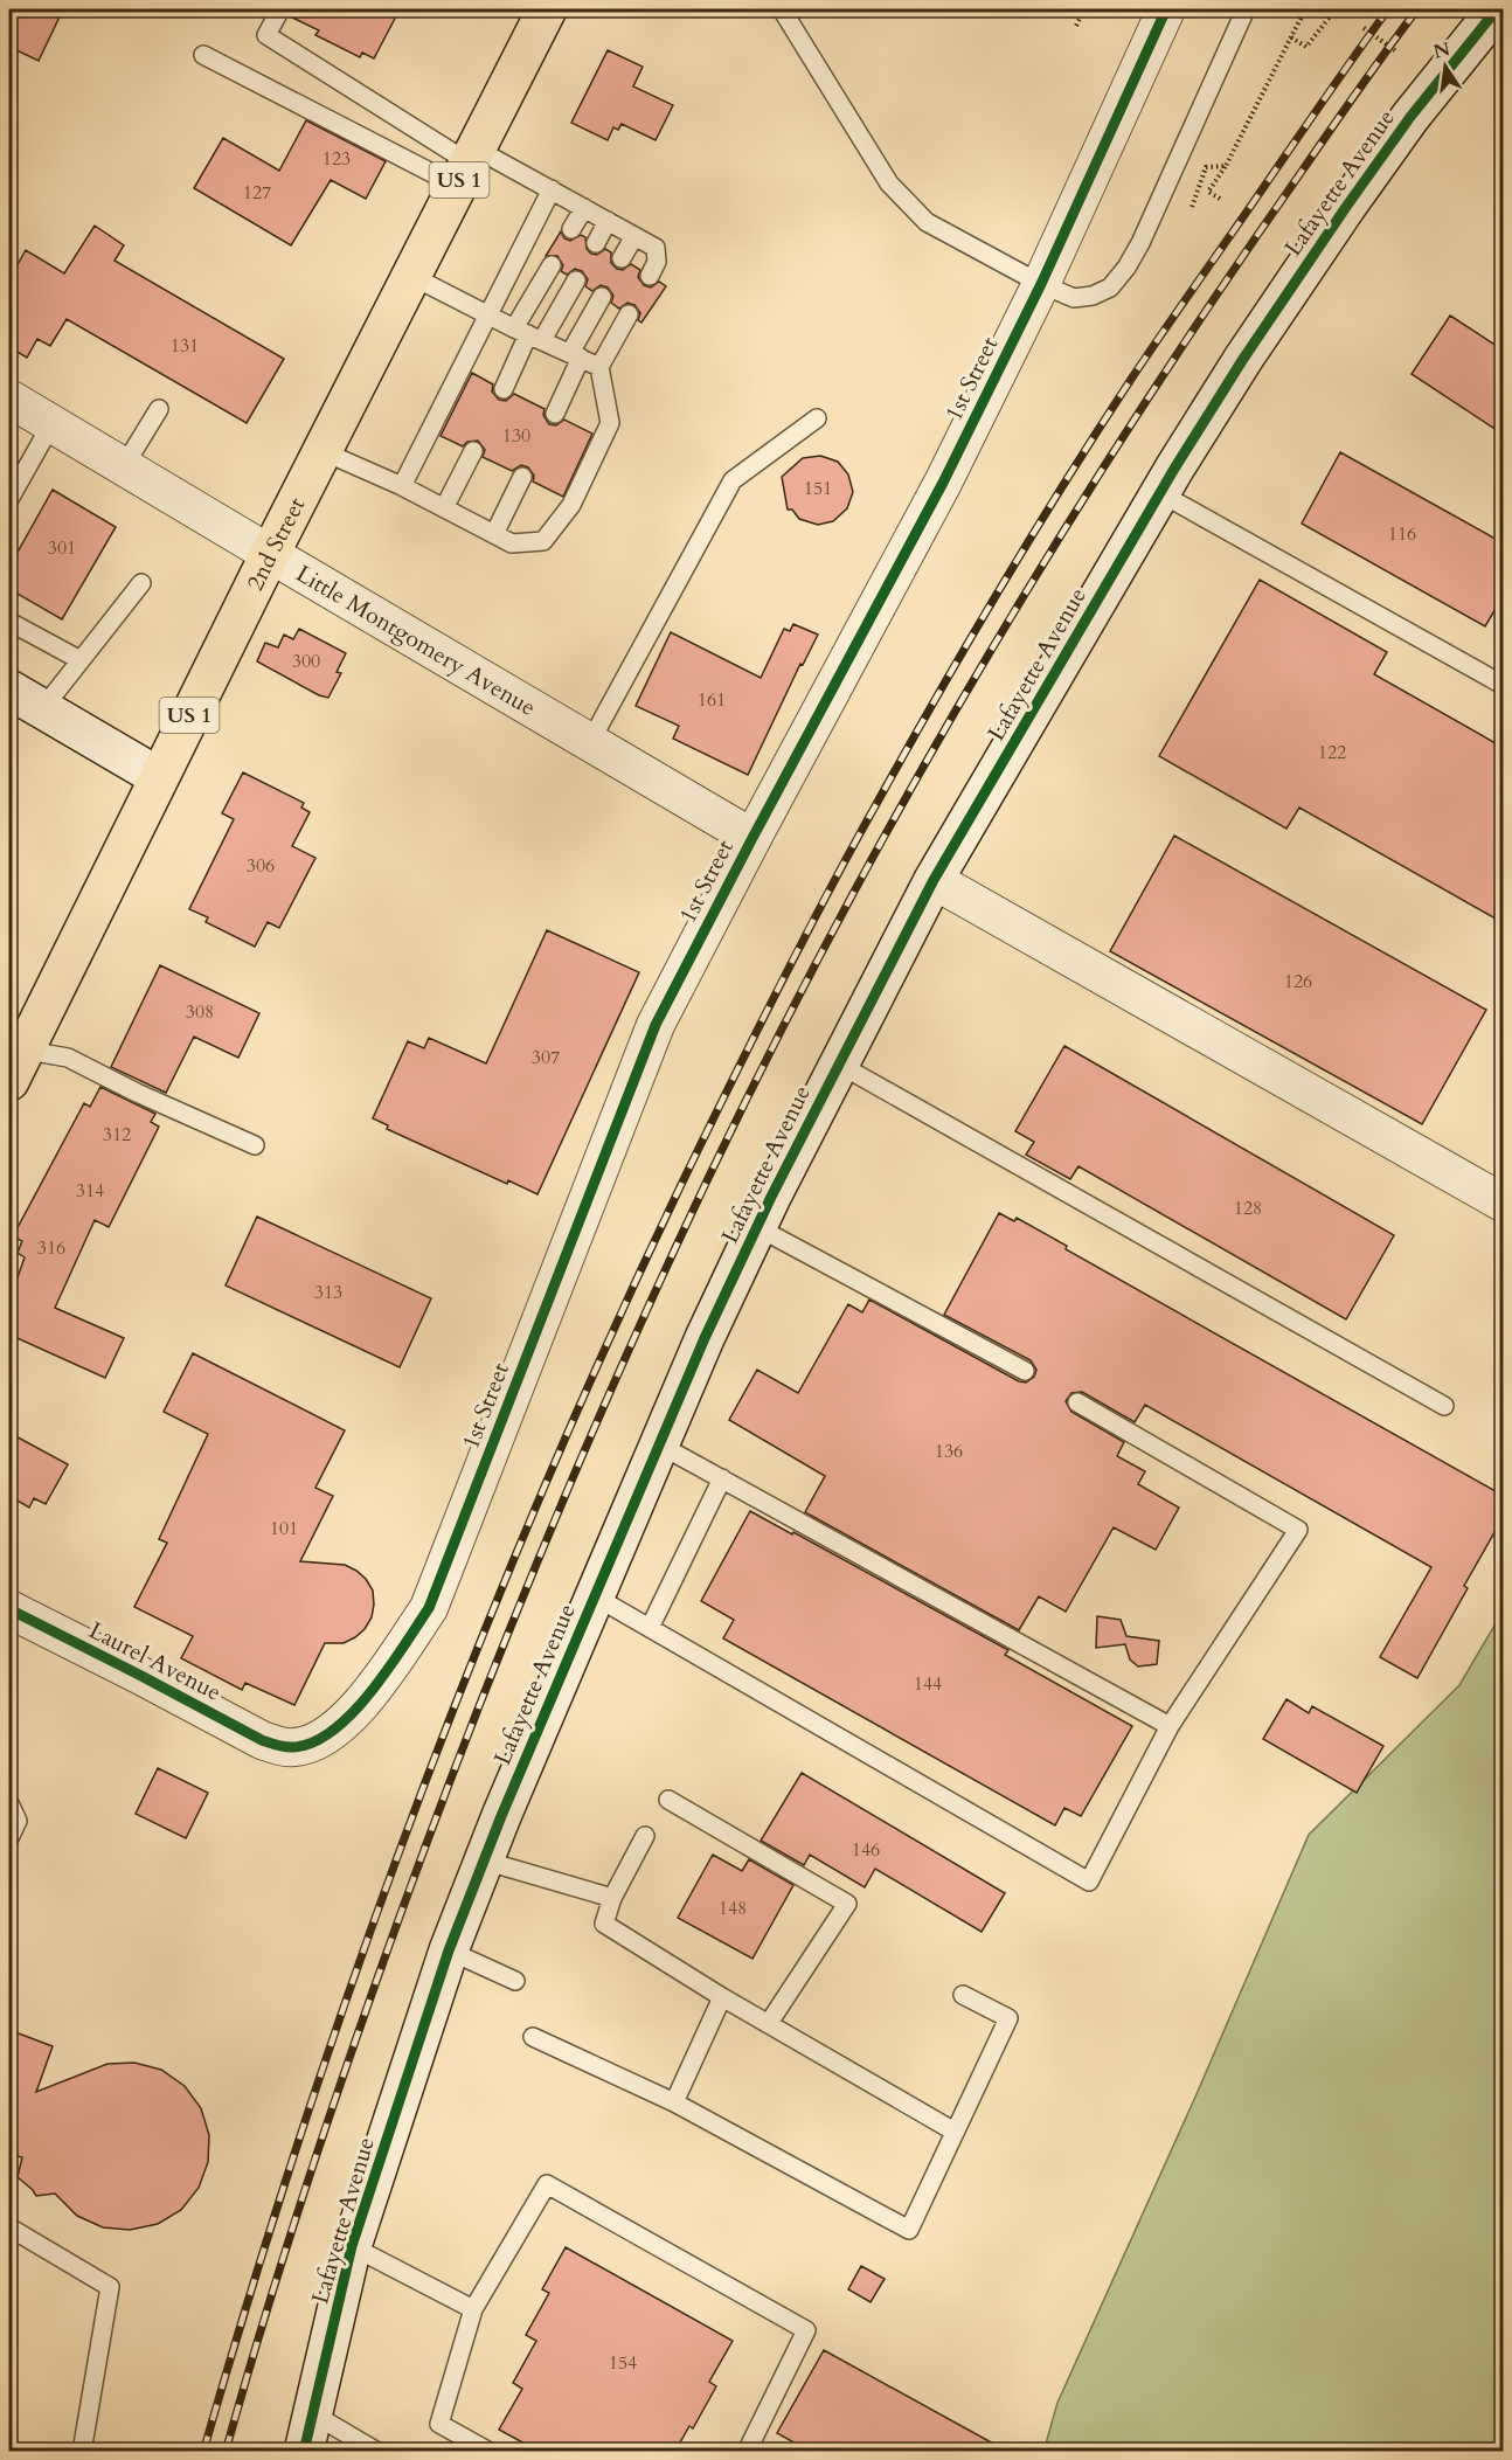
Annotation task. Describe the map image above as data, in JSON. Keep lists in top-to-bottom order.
{
  "streets": {
    "main road": ["US 1", "2nd Street"],
    "street": [
      "Lafayette Avenue",
      "1st Street",
      "Little Montgomery Avenue",
      "Laurel Avenue"
    ]
  },
  "crossings": [
    ["1st Street", "Little Montgomery Avenue"],
    ["1st Street", "Laurel Avenue"],
    ["2nd Street", "Little Montgomery Avenue"]
  ],
  "house_numbers": [
    "123",
    "127",
    "131",
    "130",
    "151",
    "116",
    "301",
    "300",
    "161",
    "122",
    "306",
    "126",
    "308",
    "307",
    "312",
    "314",
    "128",
    "316",
    "313",
    "136",
    "101",
    "144",
    "146",
    "148",
    "154"
  ],
  "north": "top"
}
